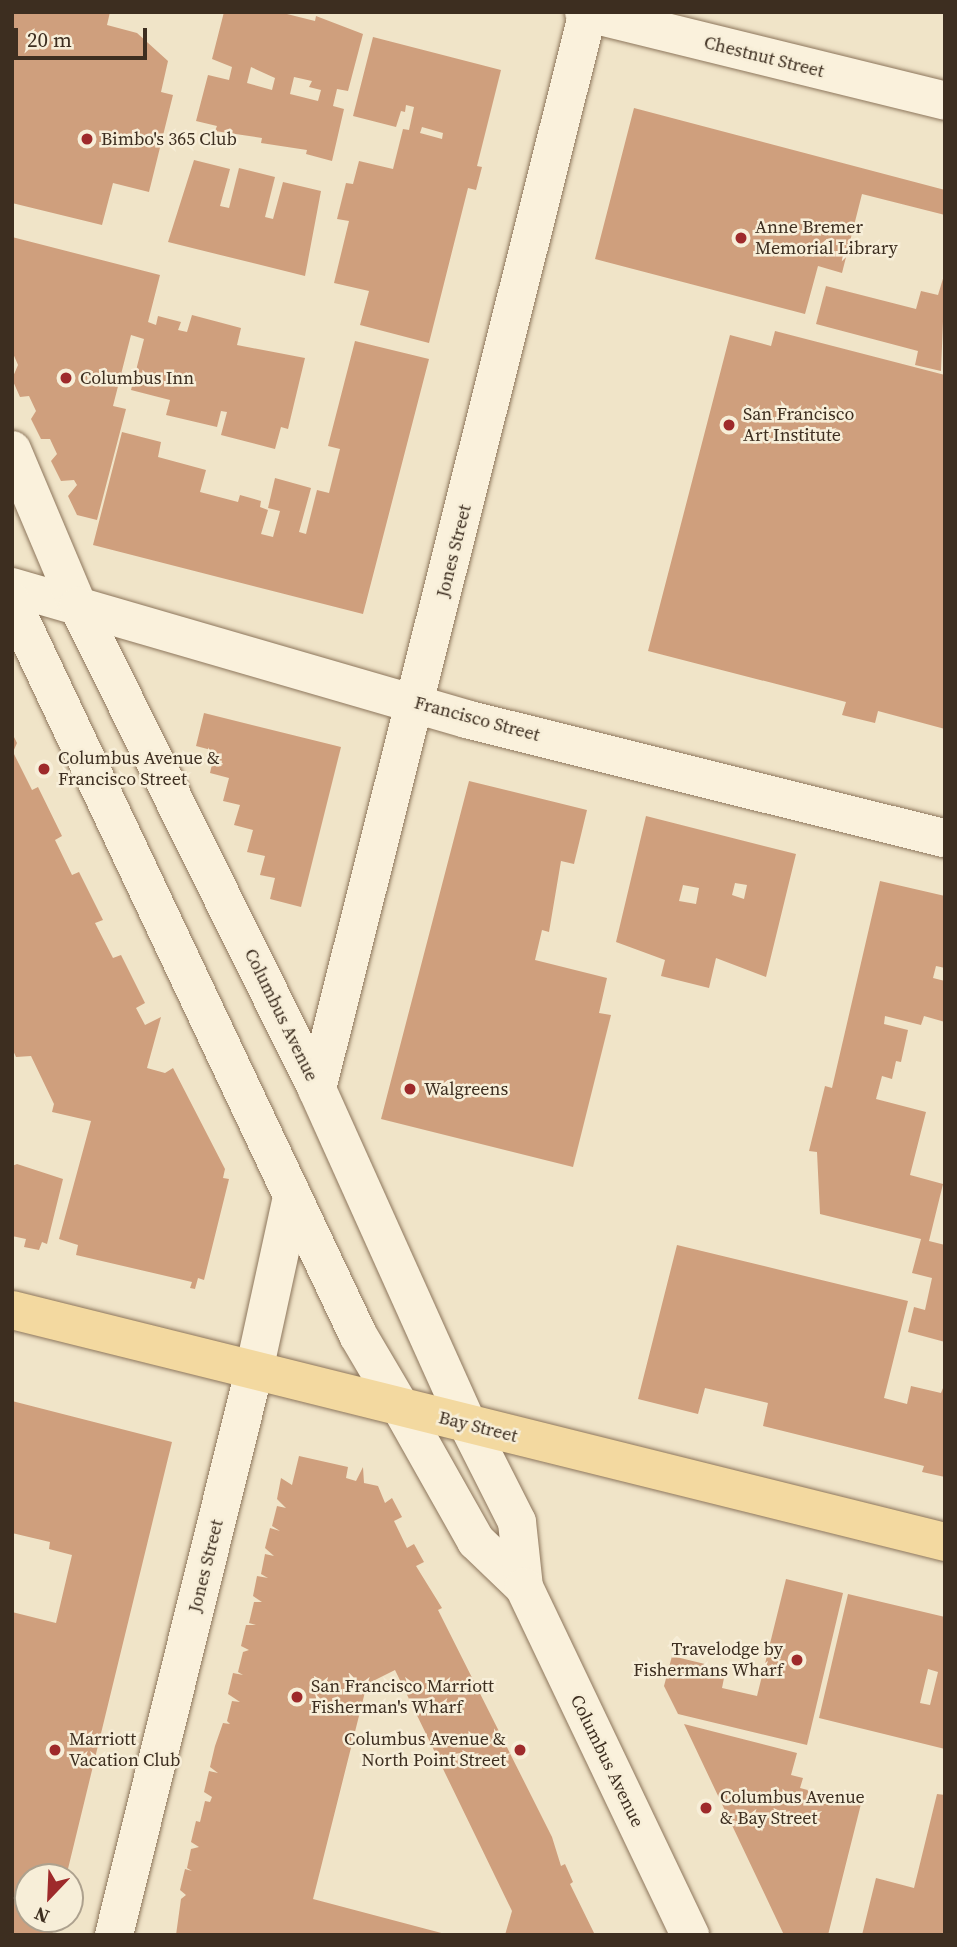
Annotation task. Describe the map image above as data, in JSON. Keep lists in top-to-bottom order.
{
  "streets": {
    "main road": ["Bay Street"],
    "street": [
      "Chestnut Street",
      "Jones Street",
      "Francisco Street",
      "Columbus Avenue"
    ]
  },
  "crossings": [
    ["Chestnut Street", "Jones Street"],
    ["Jones Street", "Francisco Street"],
    ["Jones Street", "Columbus Avenue"],
    ["Jones Street", "Bay Street"],
    ["Francisco Street", "Columbus Avenue"],
    ["Columbus Avenue", "Bay Street"]
  ],
  "places": [
    "Bimbo's 365 Club",
    "Anne Bremer Memorial Library",
    "Columbus Inn",
    "San Francisco Art Institute",
    "Columbus Avenue & Francisco Street",
    "Walgreens",
    "Travelodge by Fishermans Wharf",
    "San Francisco Marriott Fisherman's Wharf",
    "Marriott Vacation Club",
    "Columbus Avenue & North Point Street",
    "Columbus Avenue & Bay Street"
  ],
  "scale_bar": "20 m",
  "north": "bottom left"
}
